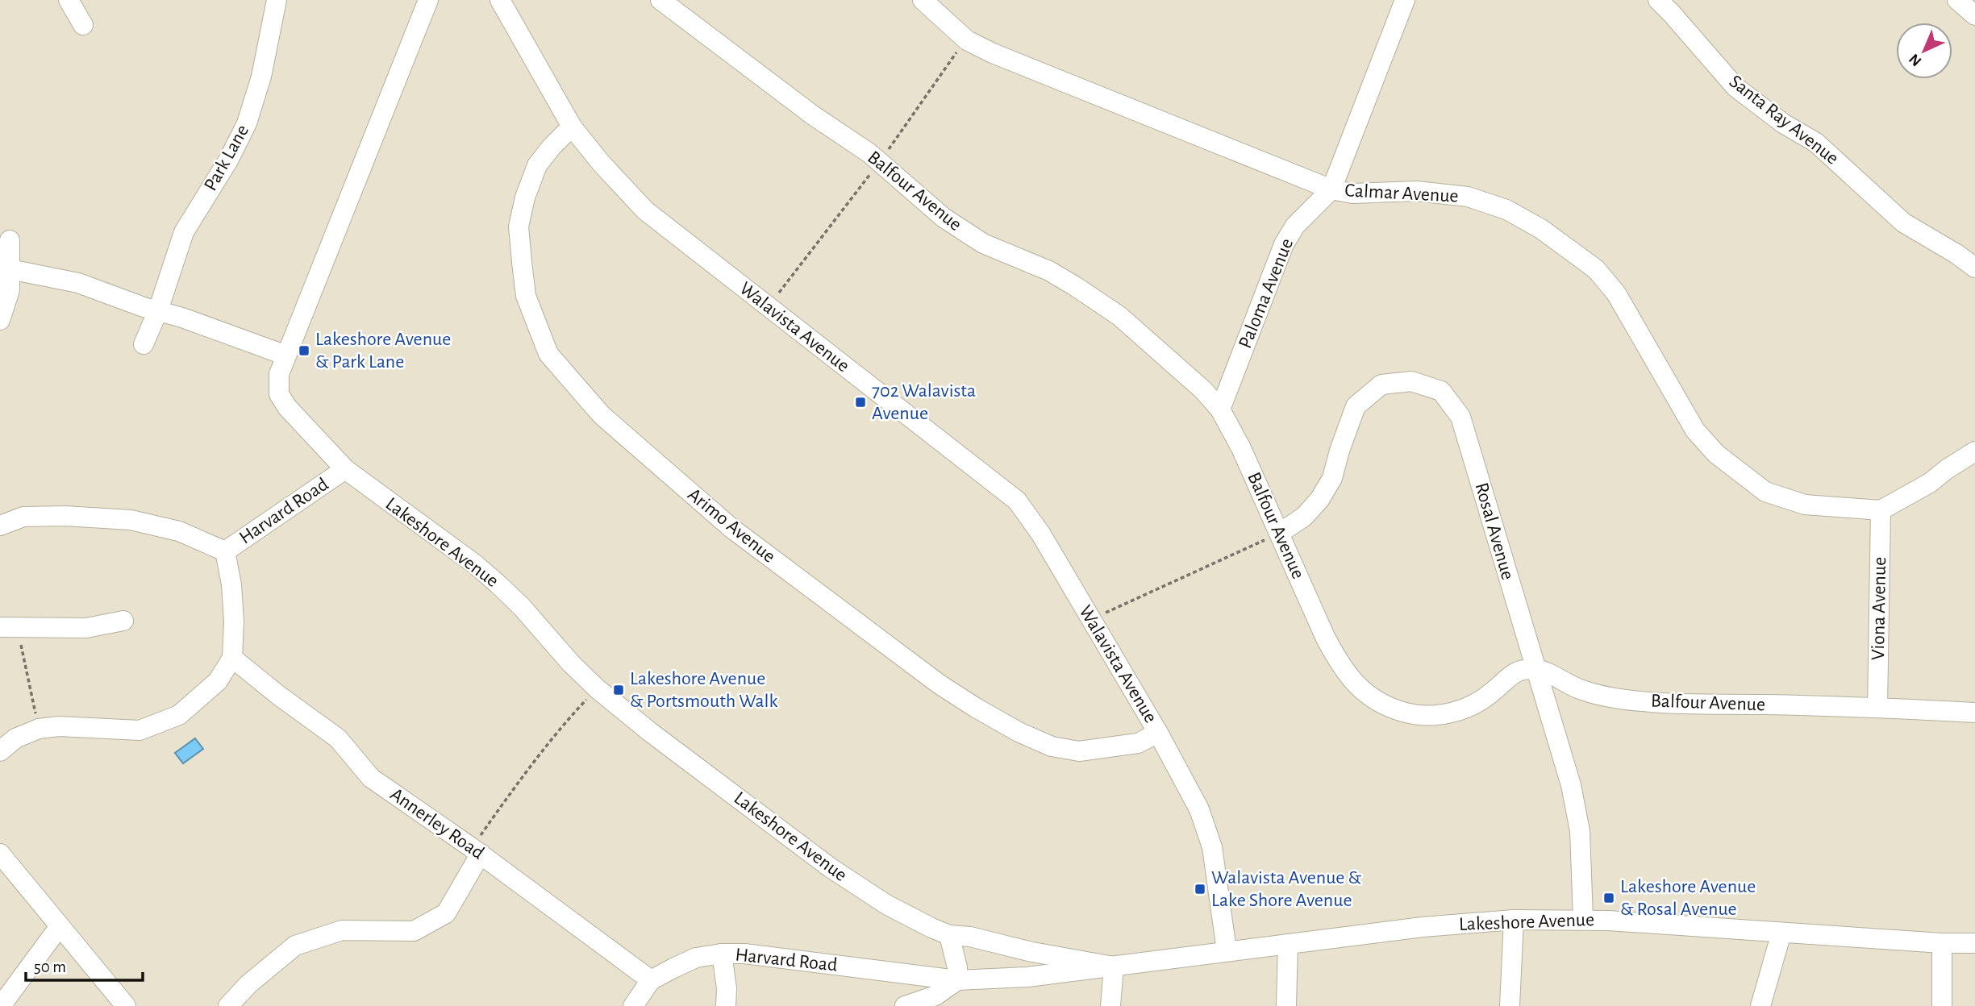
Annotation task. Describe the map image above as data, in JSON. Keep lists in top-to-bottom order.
{
  "streets": {
    "street": [
      "Santa Ray Avenue",
      "Park Lane",
      "Balfour Avenue",
      "Calmar Avenue",
      "Paloma Avenue",
      "Walavista Avenue",
      "Harvard Road",
      "Arimo Avenue",
      "Rosal Avenue",
      "Lakeshore Avenue",
      "Viona Avenue",
      "Annerley Road"
    ]
  },
  "crossings": [
    ["Balfour Avenue", "Paloma Avenue"],
    ["Balfour Avenue", "Rosal Avenue"],
    ["Balfour Avenue", "Viona Avenue"],
    ["Calmar Avenue", "Paloma Avenue"],
    ["Calmar Avenue", "Viona Avenue"],
    ["Walavista Avenue", "Arimo Avenue"],
    ["Walavista Avenue", "Lakeshore Avenue"],
    ["Harvard Road", "Lakeshore Avenue"],
    ["Harvard Road", "Annerley Road"],
    ["Rosal Avenue", "Lakeshore Avenue"]
  ],
  "places": {
    "transit": [
      "Lakeshore Avenue & Park Lane",
      "702 Walavista Avenue",
      "Lakeshore Avenue & Portsmouth Walk",
      "Walavista Avenue & Lake Shore Avenue",
      "Lakeshore Avenue & Rosal Avenue"
    ]
  },
  "scale_bar": "50 m",
  "north": "bottom left"
}
